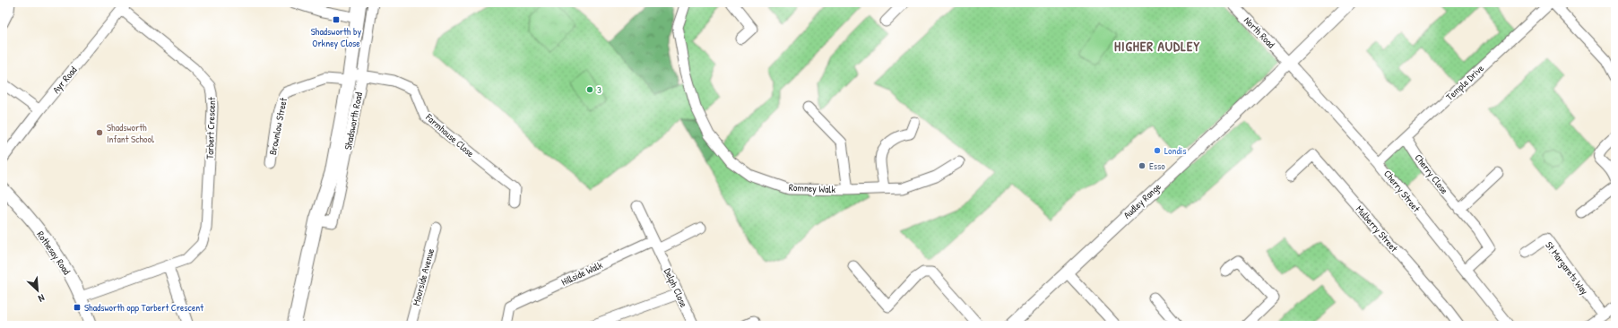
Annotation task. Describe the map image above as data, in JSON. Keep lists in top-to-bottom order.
{
  "streets": {
    "main road": ["Shadsworth Road"],
    "street": [
      "North Road",
      "Ayr Road",
      "Temple Drive",
      "Brownlow Street",
      "Tarbert Crescent",
      "Farmhouse Close",
      "Cherry Close",
      "Romney Walk",
      "Cherry Street",
      "Audley Range",
      "Mulberry Street",
      "Rothesay Road",
      "St Margarets Way",
      "Hillside Walk",
      "Moorside Avenue",
      "Delph Close"
    ]
  },
  "crossings": [
    ["North Road", "Cherry Street"],
    ["North Road", "Audley Range"],
    ["Ayr Road", "Tarbert Crescent"],
    ["Temple Drive", "Cherry Close"],
    ["Temple Drive", "Cherry Street"],
    ["Shadsworth Road", "Brownlow Street"],
    ["Shadsworth Road", "Farmhouse Close"],
    ["Brownlow Street", "Farmhouse Close"],
    ["Tarbert Crescent", "Rothesay Road"],
    ["Cherry Close", "Cherry Street"],
    ["Cherry Street", "Audley Range"],
    ["Hillside Walk", "Delph Close"]
  ],
  "districts": ["HIGHER AUDLEY"],
  "places": {
    "transit": ["Shadsworth by Orkney Close", "Shadsworth opp Tarbert Crescent"],
    "other": [
      "3",
      "Shadsworth Infant School",
      "Londis",
      "Esso"
    ]
  },
  "north": "bottom right"
}
